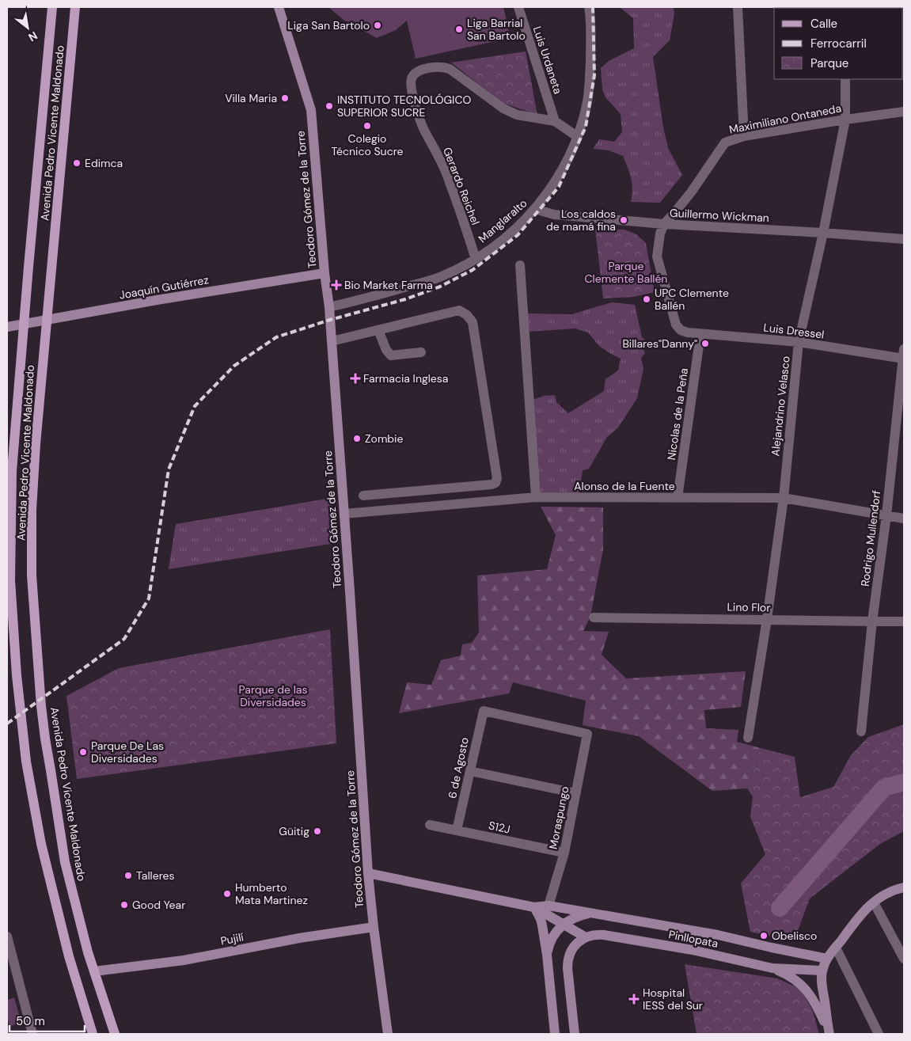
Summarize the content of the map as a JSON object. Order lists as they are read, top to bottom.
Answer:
{
  "streets": {
    "main road": ["Avenida Pedro Vicente Maldonado"],
    "street": [
      "Luis Urdaneta",
      "Maximiliano Ontaneda",
      "Gerardo Reichel",
      "Teodoro Gómez de la Torre",
      "Guillermo Wickman",
      "Manglaralto",
      "Joaquín Gutiérrez",
      "Luis Dressel",
      "Alejandrino Velasco",
      "Nicolas de la Peña",
      "Alonso de la Fuente",
      "Rodrigo Mullendorf",
      "Lino Flor",
      "6 de Agosto",
      "Moraspungo",
      "S12J",
      "Pujilí",
      "Pinllopata"
    ]
  },
  "crossings": [
    ["Luis Urdaneta", "Gerardo Reichel"],
    ["Maximiliano Ontaneda", "Guillermo Wickman"],
    ["Maximiliano Ontaneda", "Luis Dressel"],
    ["Maximiliano Ontaneda", "Alejandrino Velasco"],
    ["Avenida Pedro Vicente Maldonado", "Joaquín Gutiérrez"],
    ["Avenida Pedro Vicente Maldonado", "Pujilí"],
    ["Gerardo Reichel", "Manglaralto"],
    ["Teodoro Gómez de la Torre", "Manglaralto"],
    ["Teodoro Gómez de la Torre", "Joaquín Gutiérrez"],
    ["Teodoro Gómez de la Torre", "Alonso de la Fuente"],
    ["Teodoro Gómez de la Torre", "Pujilí"],
    ["Teodoro Gómez de la Torre", "Pinllopata"],
    ["Guillermo Wickman", "Manglaralto"],
    ["Guillermo Wickman", "Luis Dressel"],
    ["Guillermo Wickman", "Alejandrino Velasco"],
    ["Luis Dressel", "Alejandrino Velasco"],
    ["Luis Dressel", "Nicolas de la Peña"],
    ["Luis Dressel", "Rodrigo Mullendorf"],
    ["Alejandrino Velasco", "Alonso de la Fuente"],
    ["Alejandrino Velasco", "Lino Flor"],
    ["Nicolas de la Peña", "Alonso de la Fuente"],
    ["Alonso de la Fuente", "Rodrigo Mullendorf"],
    ["Rodrigo Mullendorf", "Lino Flor"],
    ["6 de Agosto", "Moraspungo"],
    ["6 de Agosto", "S12J"],
    ["Moraspungo", "S12J"],
    ["Moraspungo", "Pinllopata"]
  ],
  "parks": ["Parque Clemente Ballén", "Parque de las Diversidades"],
  "places": {
    "other": [
      "Liga San Bartolo",
      "Liga Barrial San Bartolo",
      "Villa Maria",
      "INSTITUTO TECNOLÓGICO SUPERIOR SUCRE",
      "Colegio Técnico Sucre",
      "Edimca",
      "Los caldos de mamá fina",
      "UPC Clemente Ballén",
      "Billares\"Danny\"",
      "Zombie",
      "Parque De Las Diversidades",
      "Güitig",
      "Talleres",
      "Humberto Mata Martinez",
      "Good Year",
      "Obelisco"
    ],
    "health": ["Bio Market Farma", "Farmacia Inglesa", "Hospital IESS del Sur"]
  },
  "legend": ["Calle", "Ferrocarril", "Parque"],
  "scale_bar": "50 m",
  "north": "bottom right"
}
